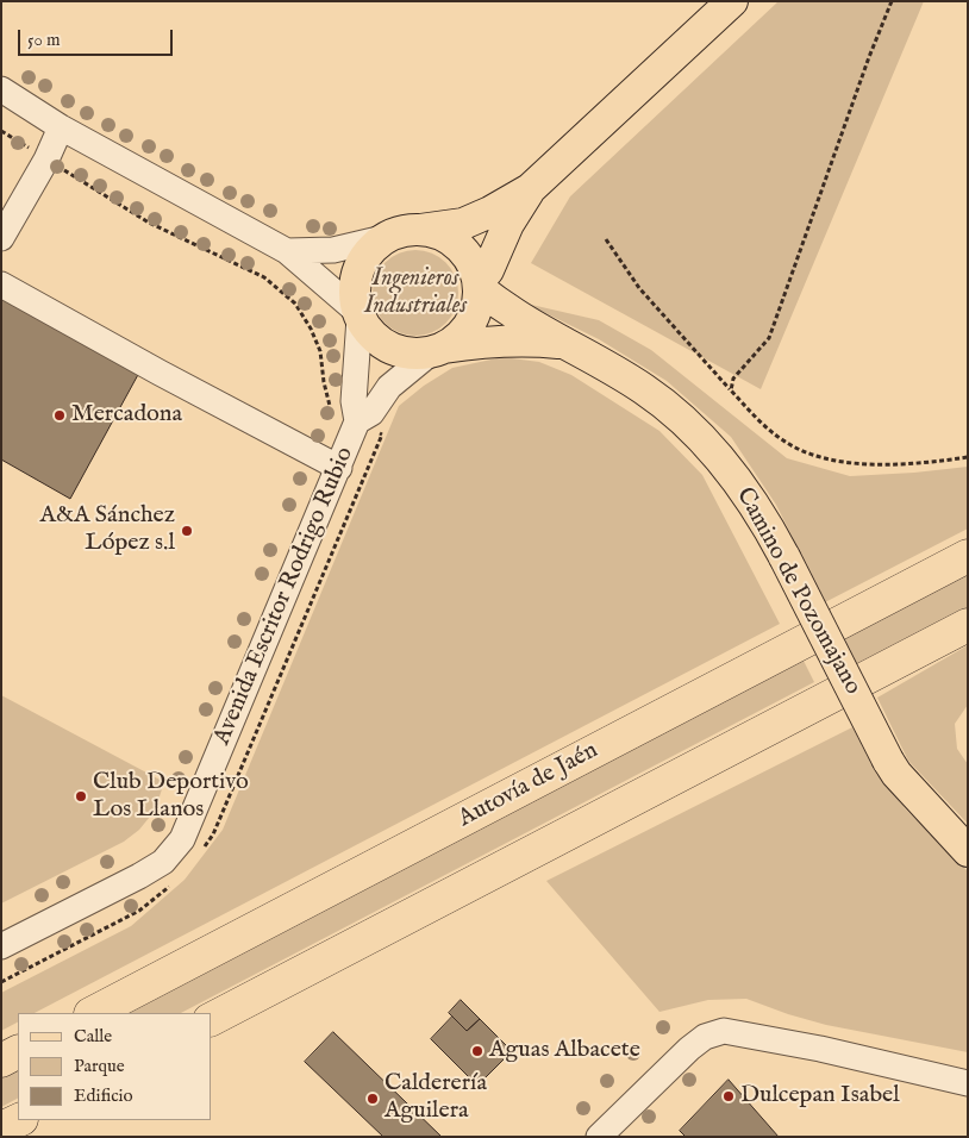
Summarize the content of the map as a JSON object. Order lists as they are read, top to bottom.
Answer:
{
  "streets": {
    "highway": ["Autovía de Jaén"],
    "main road": ["Camino de Pozomajano"],
    "street": ["Avenida Escritor Rodrigo Rubio"]
  },
  "crossings": [
    ["Camino de Pozomajano", "Avenida Escritor Rodrigo Rubio"]
  ],
  "parks": ["Ingenieros Industriales"],
  "places": [
    "Mercadona",
    "A&A Sánchez López s.l",
    "Club Deportivo Los Llanos",
    "Aguas Albacete",
    "Dulcepan Isabel",
    "Calderería Aguilera"
  ],
  "legend": ["Calle", "Parque", "Edificio"],
  "scale_bar": "50 m"
}
